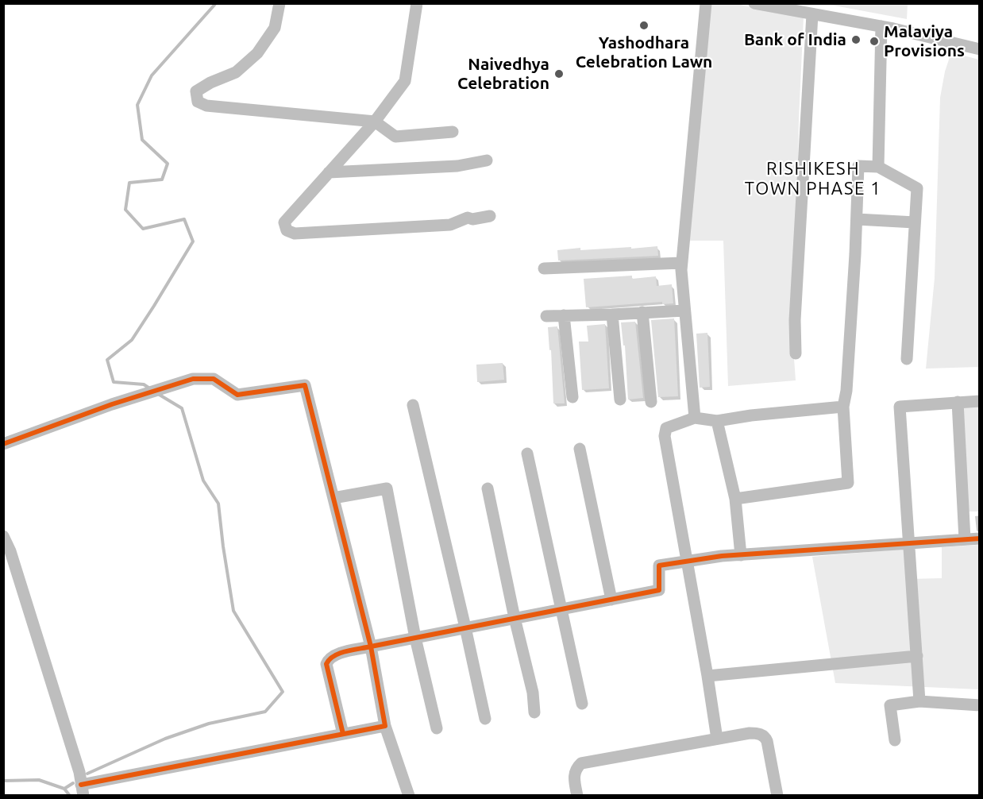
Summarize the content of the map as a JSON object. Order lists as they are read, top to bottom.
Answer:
{
  "districts": ["RISHIKESH TOWN PHASE 1"],
  "places": [
    "Yashodhara Celebration Lawn",
    "Bank of India",
    "Malaviya Provisions",
    "Naivedhya Celebration"
  ]
}
